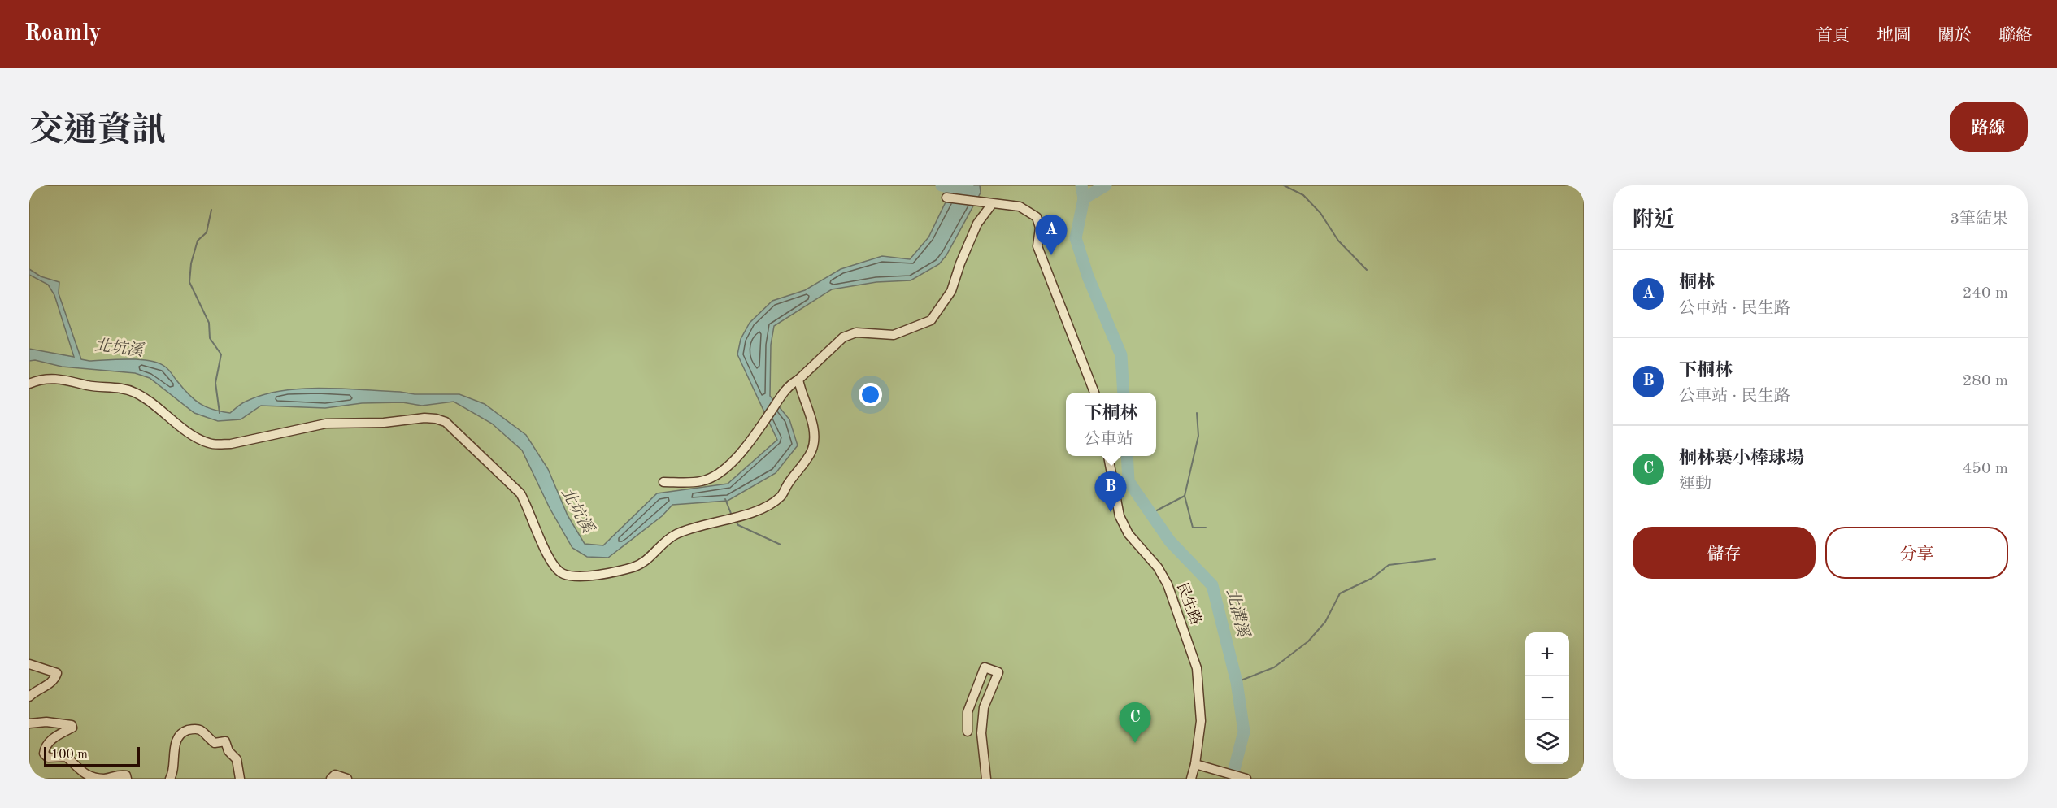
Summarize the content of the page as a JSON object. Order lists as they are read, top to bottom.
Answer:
{
  "streets": {
    "street": ["民生路"]
  },
  "water": ["北坑溪", "北溝溪"],
  "scale_bar": "100 m",
  "page": {
    "header": "Roamly",
    "nav": [
      "首頁",
      "地圖",
      "關於",
      "聯絡"
    ],
    "title": "交通資訊",
    "buttons": [
      "路線",
      ["儲存", "分享"]
    ],
    "heading": ["附近", "3筆結果"],
    "pins": ["A", "B", "C"],
    "list": [
      {
        "mark": "A",
        "name": "桐林",
        "note": "公車站 · 民生路",
        "value": "240 m"
      },
      {
        "mark": "B",
        "name": "下桐林",
        "note": "公車站 · 民生路",
        "value": "280 m"
      },
      {
        "mark": "C",
        "name": "桐林裹小棒球場",
        "note": "運動",
        "value": "450 m"
      }
    ],
    "popup": ["下桐林", "公車站"],
    "map_buttons": ["+", "−"],
    "scale": "100 m"
  }
}
